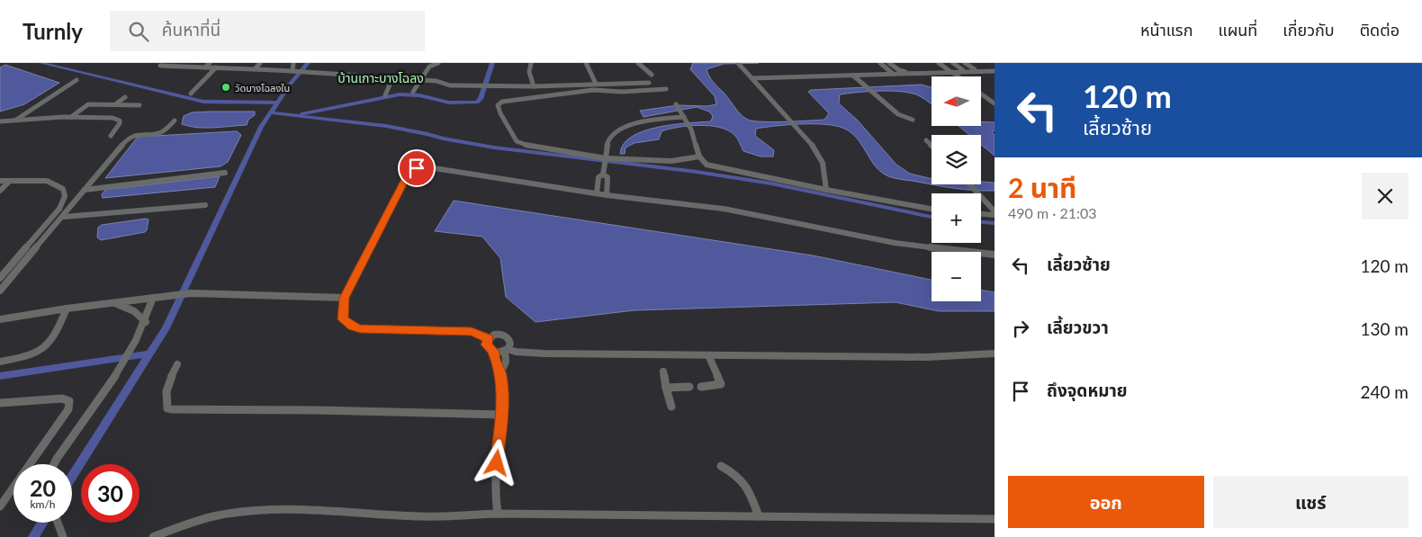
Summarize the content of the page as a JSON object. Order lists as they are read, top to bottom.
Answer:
{
  "districts": ["บ้านเกาะบางโฉลง"],
  "places": ["วัดบางโฉลงใน"],
  "north": "left",
  "page": {
    "header": "Turnly",
    "search": "ค้นหาที่นี่",
    "nav": [
      "หน้าแรก",
      "แผนที่",
      "เกี่ยวกับ",
      "ติดต่อ"
    ],
    "turn": ["120 m", "เลี้ยวซ้าย"],
    "map_buttons": ["+", "−"],
    "heading": ["2 นาที", "490 m · 21:03"],
    "list": [
      {
        "name": "เลี้ยวซ้าย",
        "value": "120 m"
      },
      {
        "name": "เลี้ยวขวา",
        "value": "130 m"
      },
      {
        "name": "ถึงจุดหมาย",
        "value": "240 m"
      }
    ],
    "speed": "20 km/h",
    "limit": "30",
    "buttons": ["ออก", "แชร์"]
  }
}
